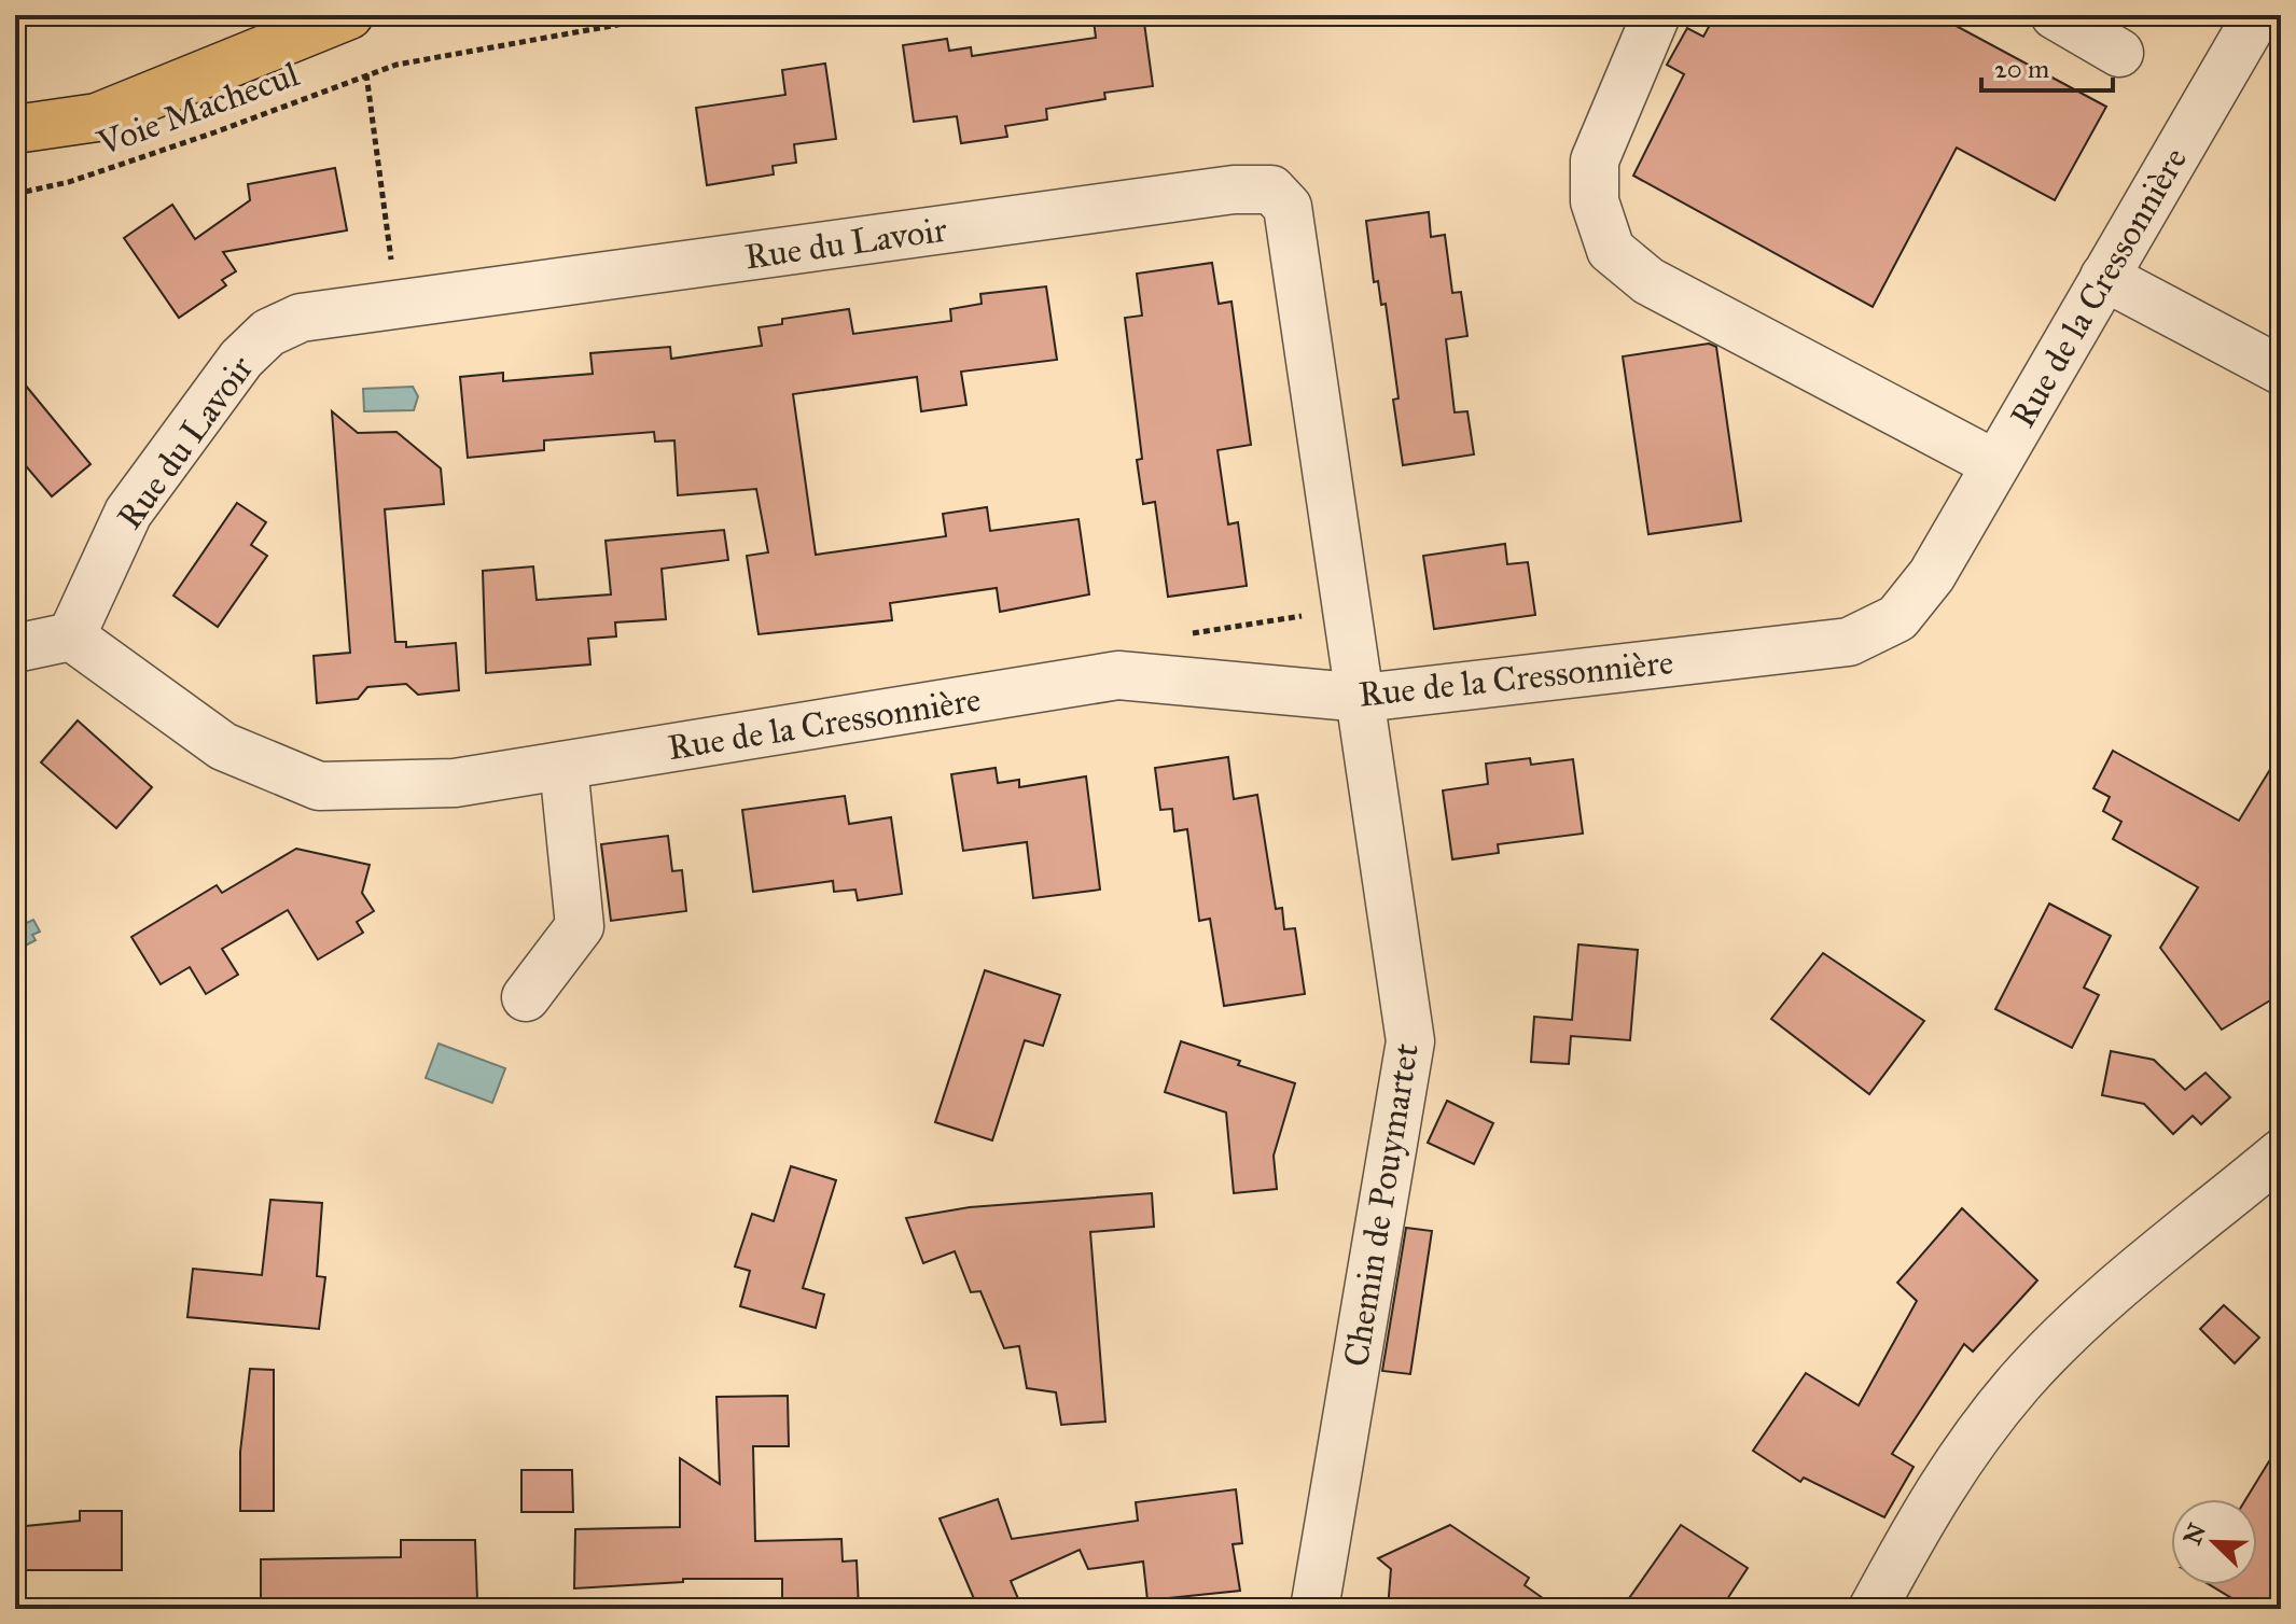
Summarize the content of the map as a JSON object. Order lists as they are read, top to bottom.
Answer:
{
  "streets": {
    "street": ["Rue du Lavoir", "Rue de la Cressonnière", "Chemin de Pouymartet"],
    "path": ["Voie Machecul"]
  },
  "crossings": [
    ["Rue du Lavoir", "Rue de la Cressonnière"],
    ["Rue du Lavoir", "Chemin de Pouymartet"],
    ["Rue de la Cressonnière", "Chemin de Pouymartet"]
  ],
  "scale_bar": "20 m",
  "north": "top left"
}
